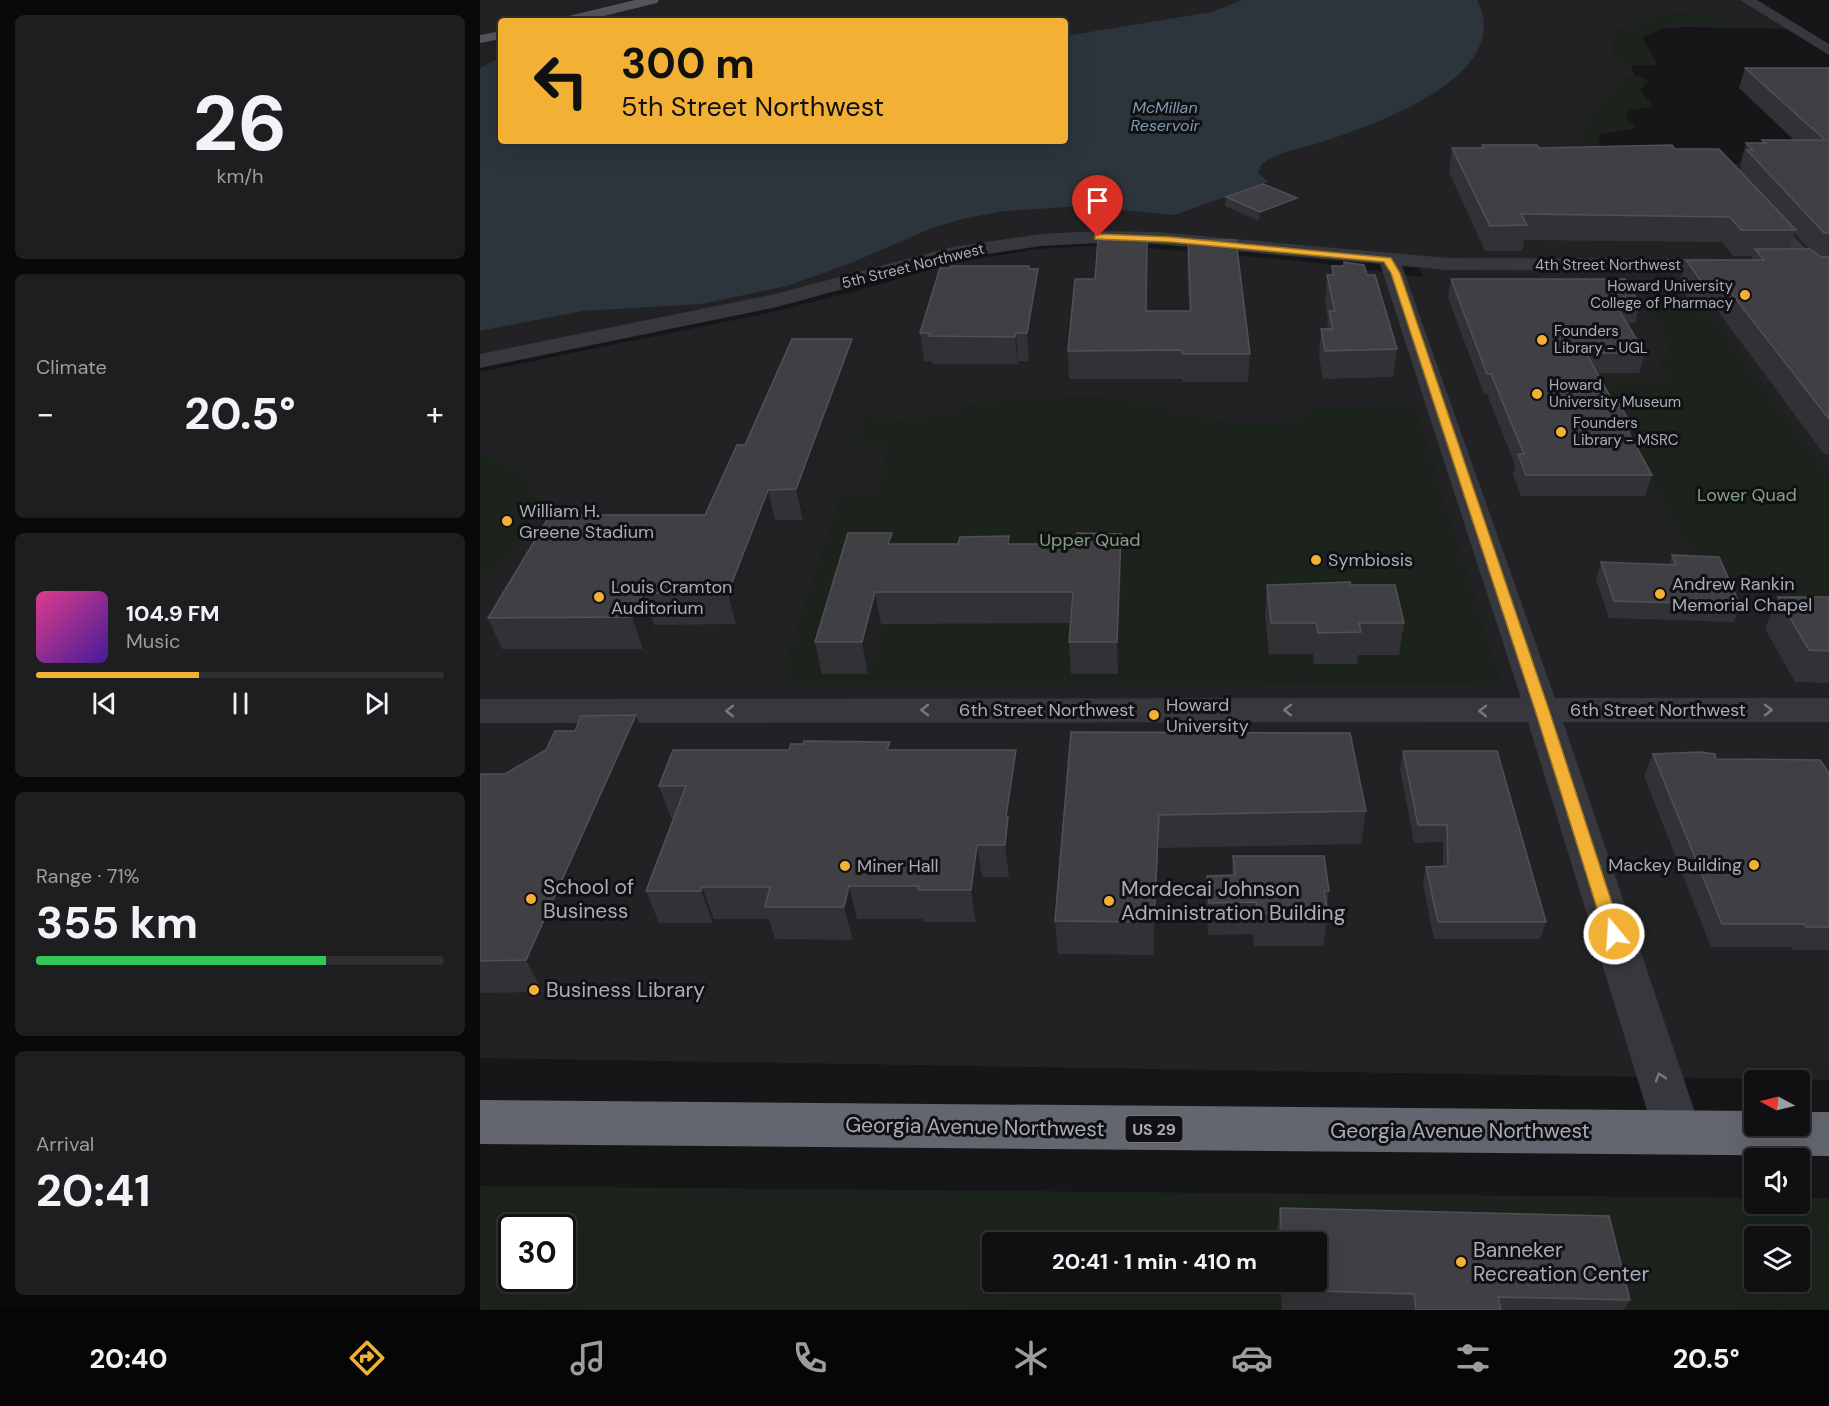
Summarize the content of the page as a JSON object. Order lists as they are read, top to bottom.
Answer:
{
  "streets": {
    "highway": ["Georgia Avenue Northwest", "US 29"],
    "street": ["4th Street Northwest", "5th Street Northwest", "6th Street Northwest"]
  },
  "crossings": [
    ["4th Street Northwest", "5th Street Northwest"]
  ],
  "water": ["McMillan Reservoir"],
  "parks": ["Lower Quad", "Upper Quad"],
  "places": [
    "Howard University College of Pharmacy",
    "Founders Library - UGL",
    "Howard University Museum",
    "Founders Library - MSRC",
    "William H. Greene Stadium",
    "Symbiosis",
    "Andrew Rankin Memorial Chapel",
    "Louis Cramton Auditorium",
    "Howard University",
    "Mackey Building",
    "Miner Hall",
    "School of Business",
    "Mordecai Johnson Administration Building",
    "Business Library",
    "Banneker Recreation Center"
  ],
  "north": "left",
  "page": {
    "tile": [
      ["26", "km/h"],
      "Climate",
      ["Range · 71%", "355 km"],
      ["Arrival", "20:41"]
    ],
    "turn": ["300 m", "5th Street Northwest"],
    "heat": ["−", "20.5°", "+"],
    "song": ["104.9 FM", "Music"],
    "limit": "30",
    "trip": "20:41 · 1 min · 410 m",
    "tabs": ["20:40", "20.5°"]
  }
}
